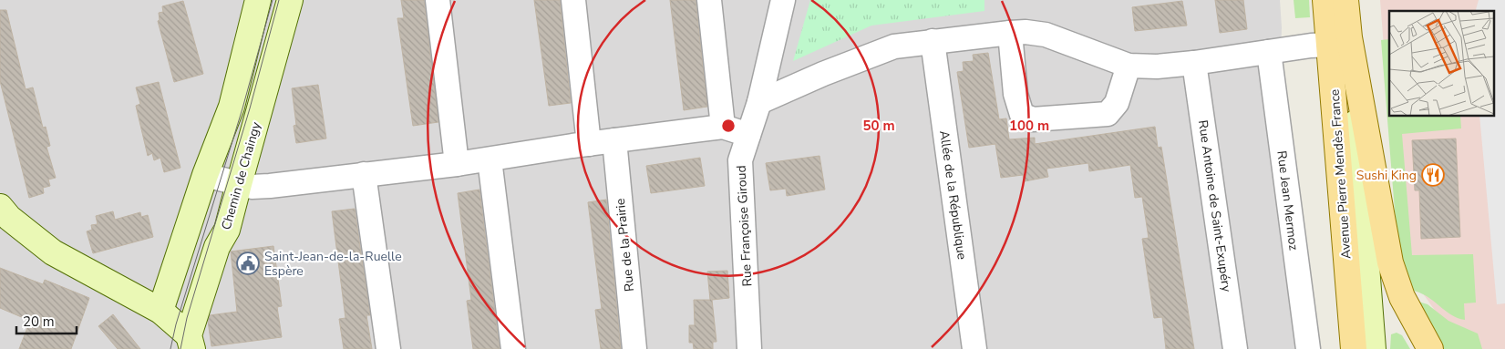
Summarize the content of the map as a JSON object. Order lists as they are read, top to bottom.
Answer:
{
  "streets": {
    "main road": ["Avenue Pierre Mendès France"],
    "street": [
      "Chemin de Chaingy",
      "Allée de la République",
      "Rue Jean Mermoz",
      "Rue Antoine de Saint-Exupéry",
      "Rue Françoise Giroud",
      "Rue de la Prairie"
    ]
  },
  "places": {
    "restaurant": ["Sushi King"],
    "public building": ["Saint-Jean-de-la-Ruelle Espère"]
  },
  "scale_bar": "20 m",
  "rings": ["50 m", "100 m"]
}
